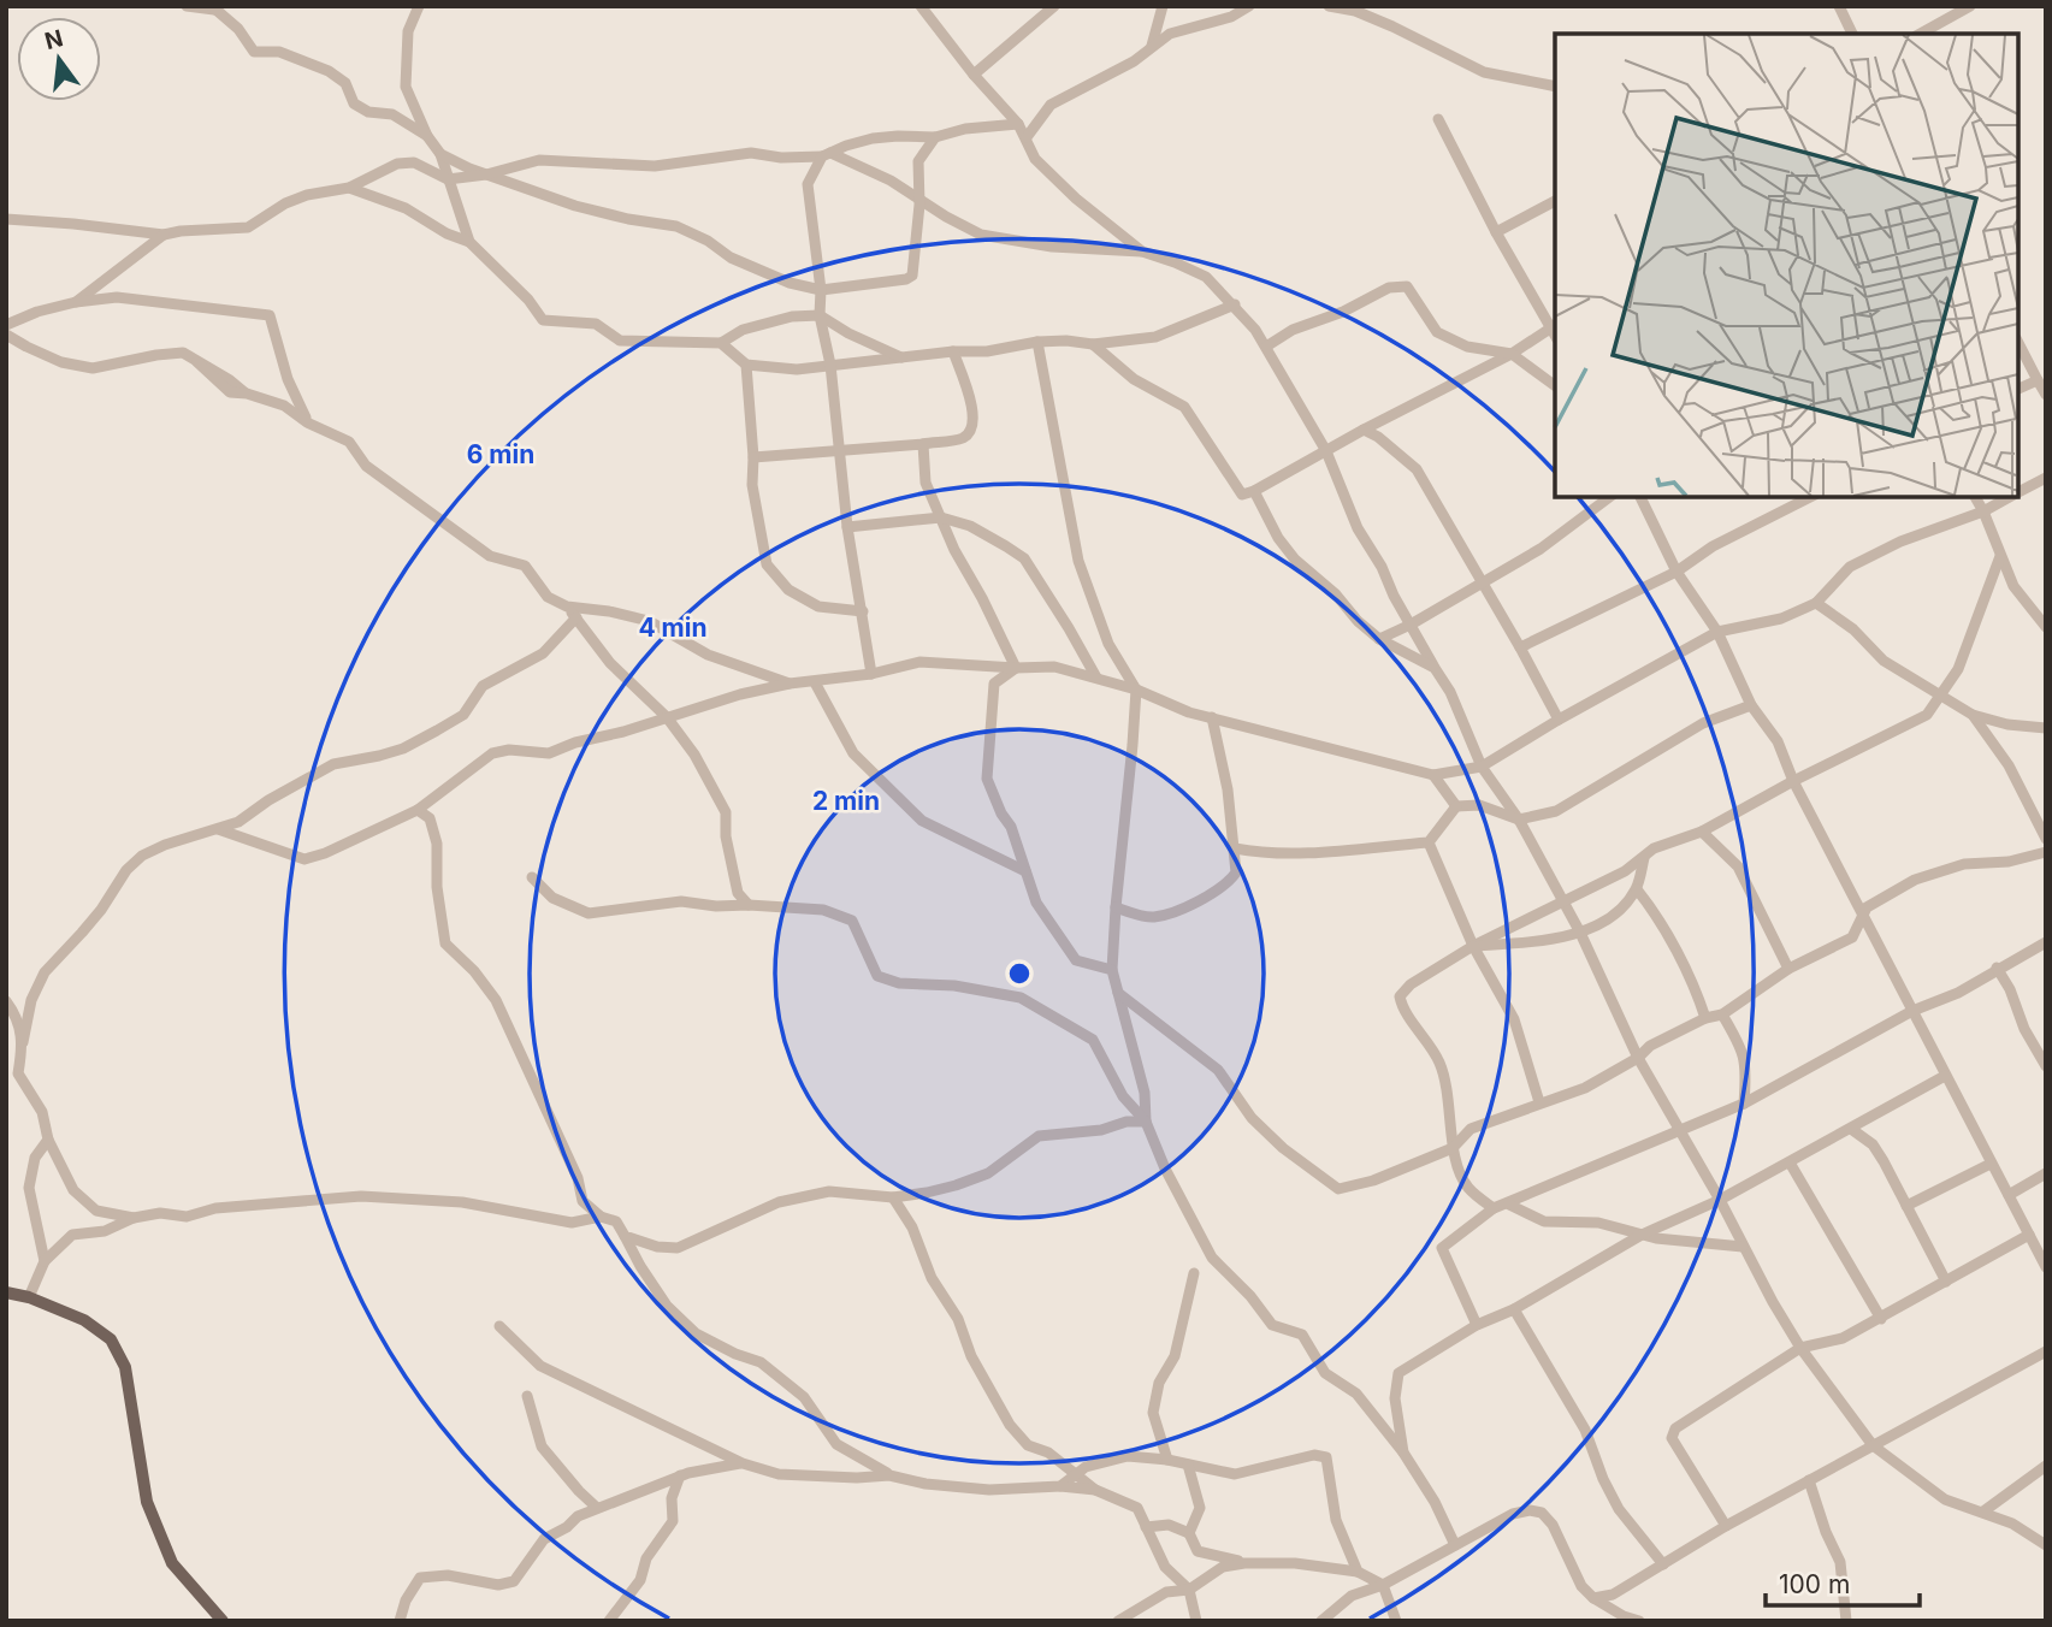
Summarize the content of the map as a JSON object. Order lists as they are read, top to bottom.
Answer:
{
  "scale_bar": "100 m",
  "north": "top",
  "rings": ["6 min", "4 min", "2 min"]
}
